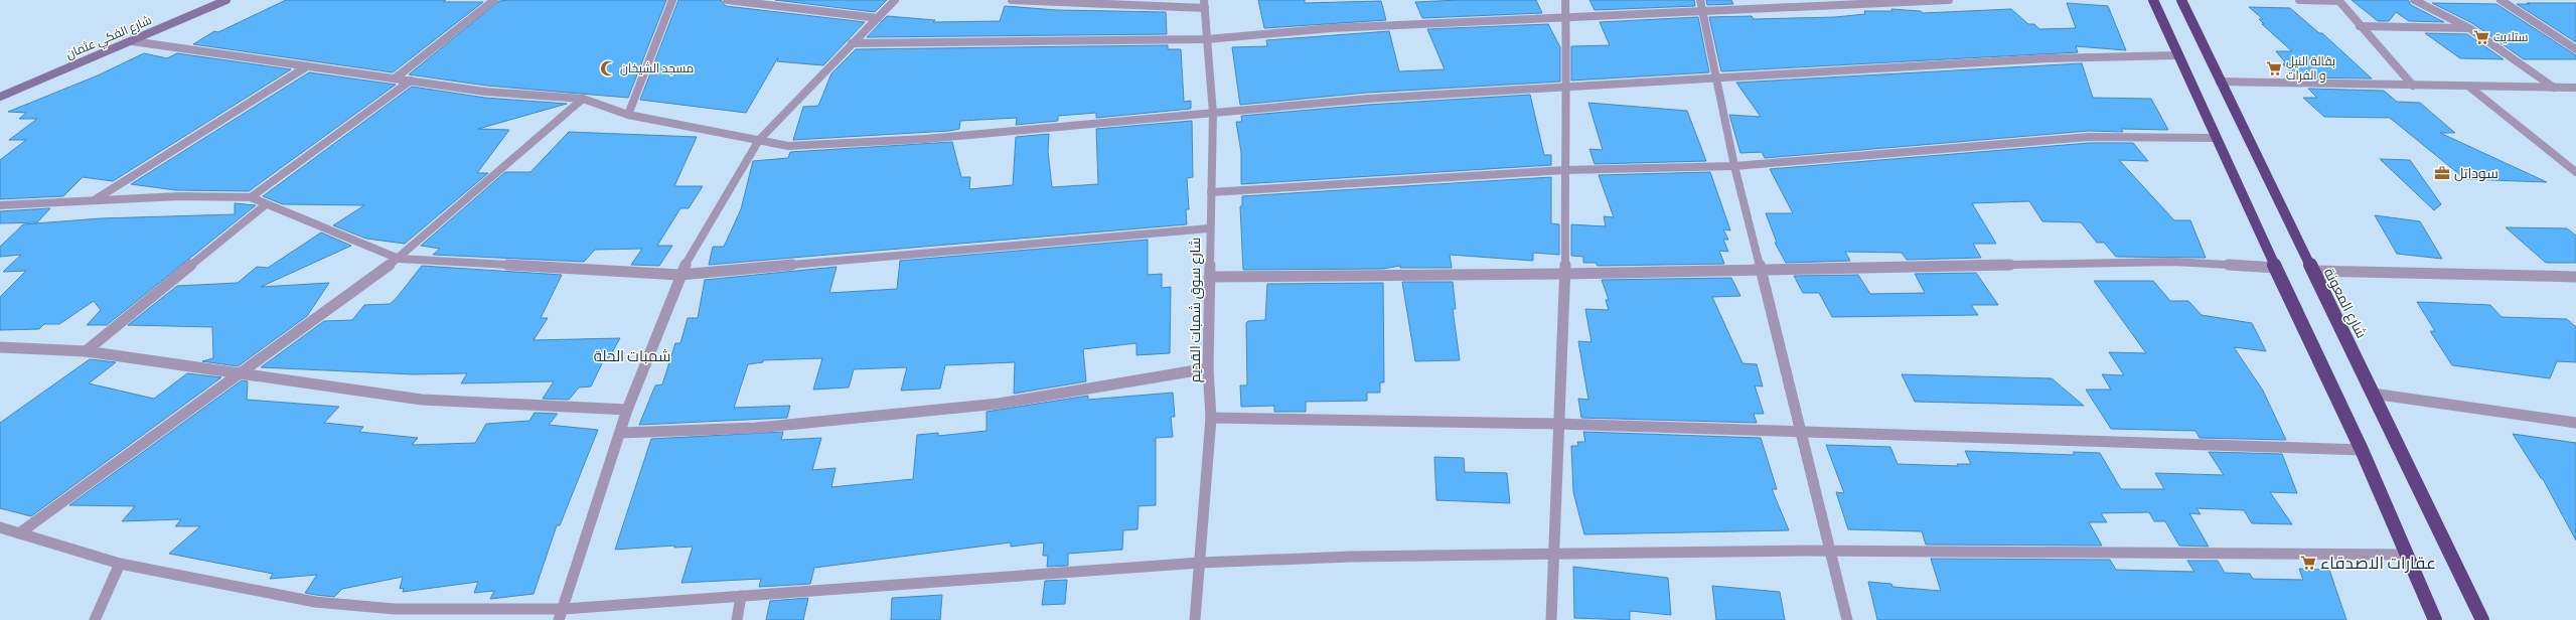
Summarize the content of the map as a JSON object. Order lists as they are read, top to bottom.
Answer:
{
  "streets": {
    "highway": ["شارع المعونة"],
    "street": ["شارع الفكي عثمان", "شارع سوق شمبات القديم"]
  },
  "districts": ["شمبات الحلة"],
  "places": {
    "supermarket": ["ستلايت", "بقالة النيل و الفرات", "عقارات الاصدقاء"],
    "mosque": ["مسجد الشيخان"],
    "office": ["سوداتل"]
  }
}
